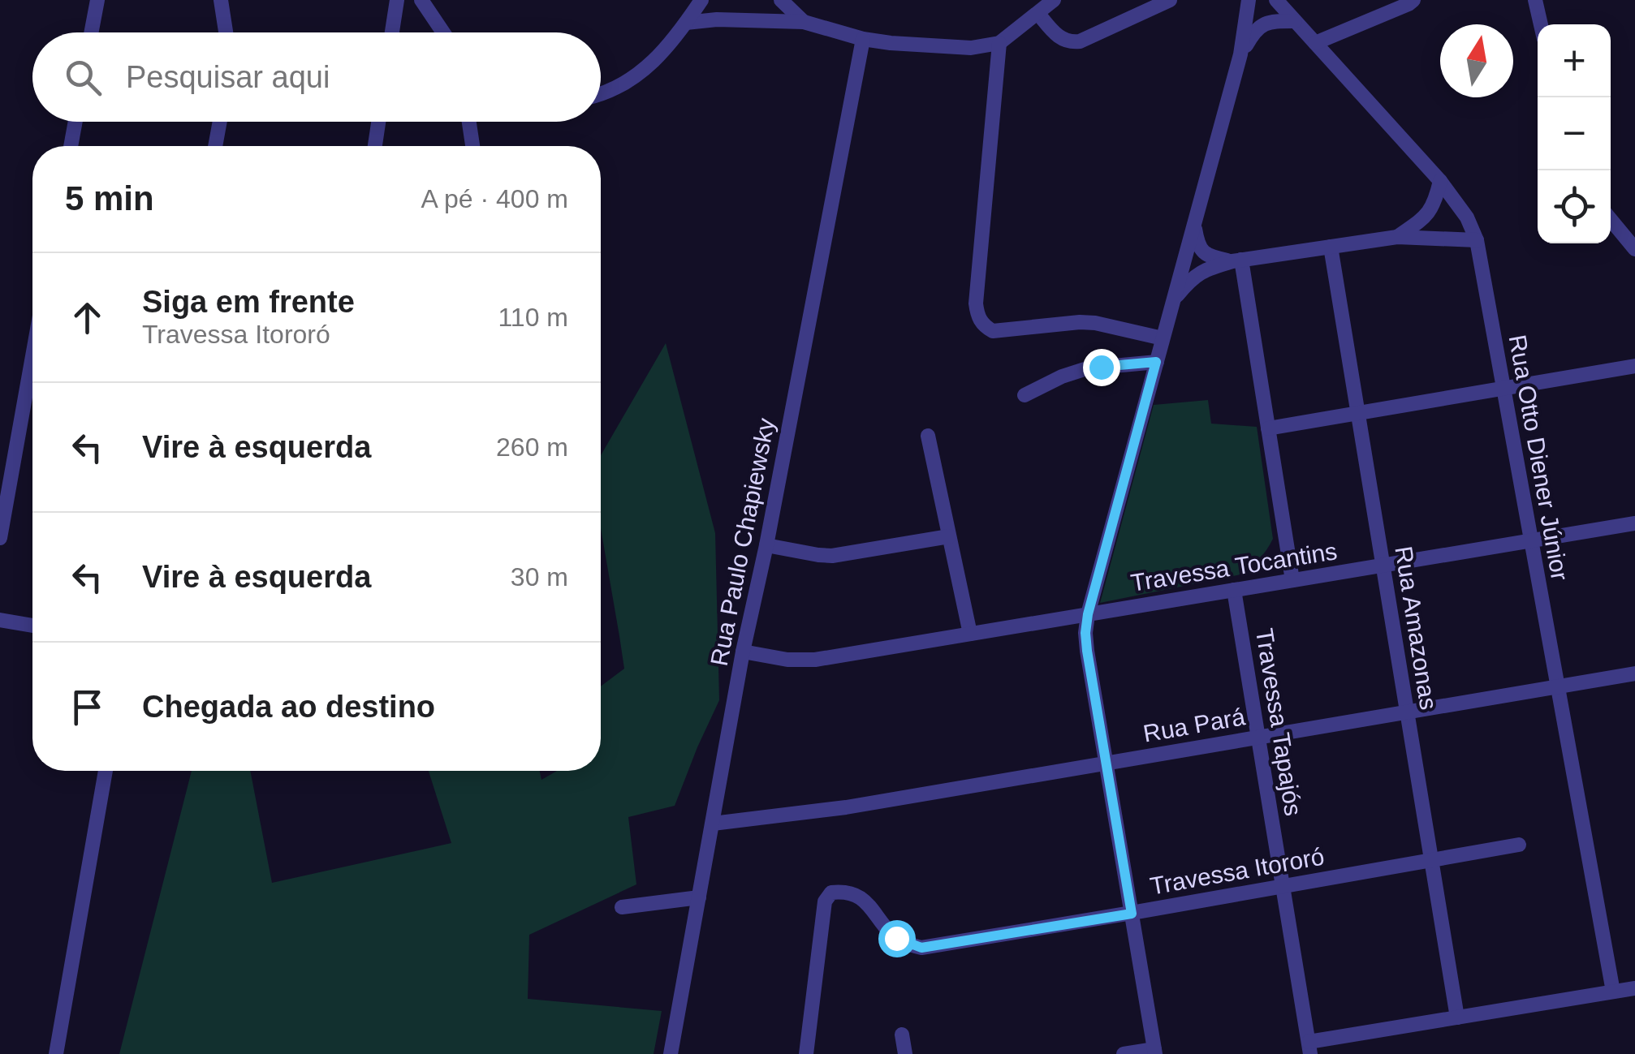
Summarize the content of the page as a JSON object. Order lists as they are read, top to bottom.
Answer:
{
  "streets": {
    "street": [
      "Rua Otto Diener Júnior",
      "Rua Paulo Chapiewsky",
      "Travessa Tocantins",
      "Rua Amazonas",
      "Travessa Tapajós",
      "Rua Pará",
      "Travessa Itororó"
    ]
  },
  "crossings": [
    ["Rua Otto Diener Júnior", "Travessa Tocantins"],
    ["Rua Otto Diener Júnior", "Rua Pará"],
    ["Rua Paulo Chapiewsky", "Travessa Tocantins"],
    ["Rua Paulo Chapiewsky", "Rua Pará"],
    ["Travessa Tocantins", "Rua Amazonas"],
    ["Travessa Tocantins", "Travessa Tapajós"],
    ["Rua Amazonas", "Rua Pará"],
    ["Rua Amazonas", "Travessa Itororó"],
    ["Travessa Tapajós", "Rua Pará"],
    ["Travessa Tapajós", "Travessa Itororó"]
  ],
  "north": "top",
  "page": {
    "map_buttons": ["+", "−"],
    "search": "Pesquisar aqui",
    "heading": ["5 min", "A pé · 400 m"],
    "list": [
      ["Siga em frente", "Travessa Itororó", "110 m"],
      ["Vire à esquerda", "260 m"],
      ["Vire à esquerda", "30 m"],
      "Chegada ao destino"
    ]
  }
}
